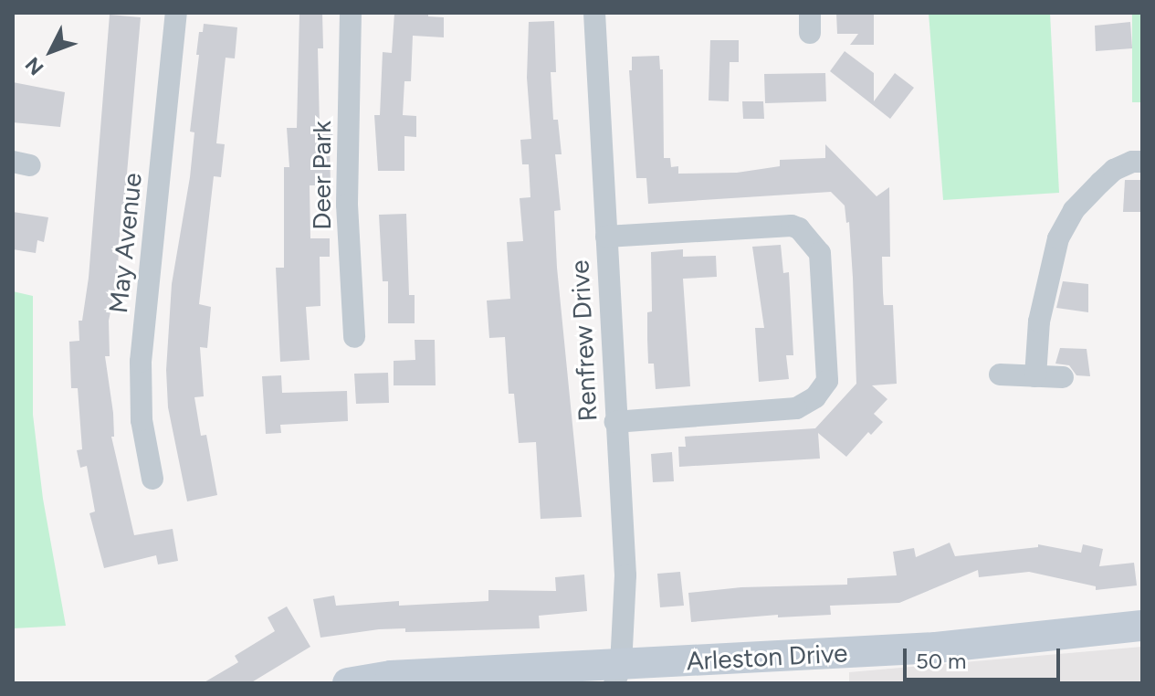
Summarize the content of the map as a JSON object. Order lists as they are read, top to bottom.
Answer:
{
  "streets": {
    "street": [
      "Deer Park",
      "May Avenue",
      "Renfrew Drive",
      "Arleston Drive"
    ]
  },
  "crossings": [
    ["Renfrew Drive", "Arleston Drive"]
  ],
  "scale_bar": "50 m",
  "north": "bottom left"
}
